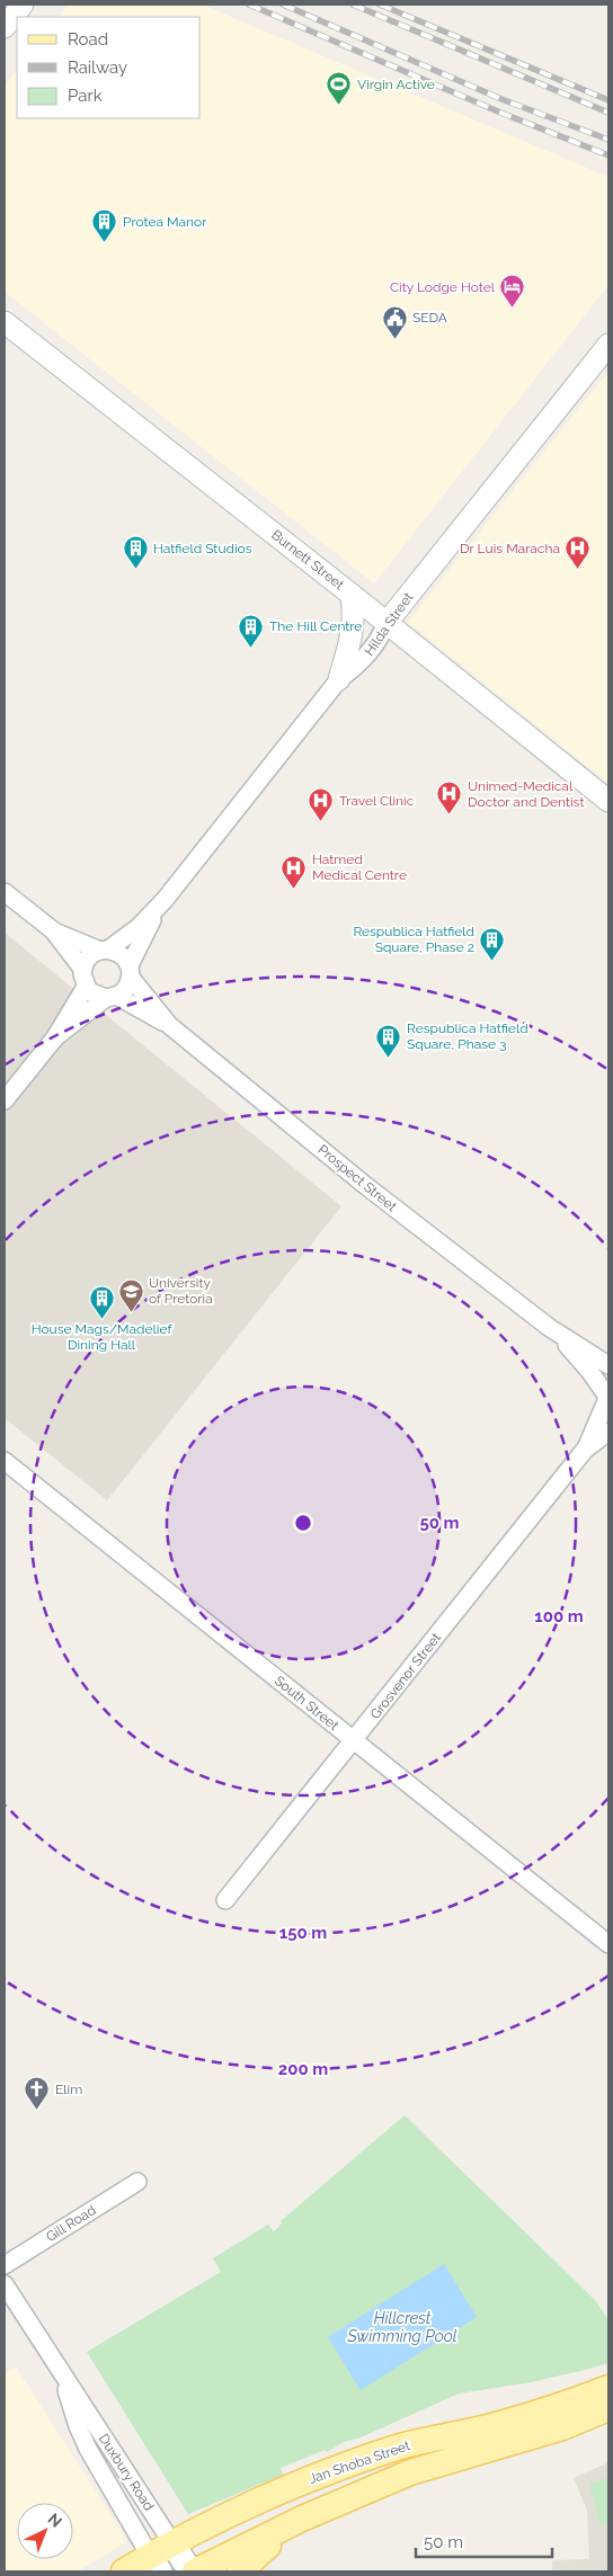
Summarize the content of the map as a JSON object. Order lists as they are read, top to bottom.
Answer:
{
  "streets": {
    "main road": ["Jan Shoba Street", "Duxbury Road"],
    "street": [
      "Burnett Street",
      "Hilda Street",
      "Prospect Street",
      "Grosvenor Street",
      "South Street",
      "Gill Road"
    ]
  },
  "crossings": [
    ["Burnett Street", "Hilda Street"],
    ["Hilda Street", "Prospect Street"],
    ["Prospect Street", "Grosvenor Street"],
    ["Grosvenor Street", "South Street"],
    ["Jan Shoba Street", "Duxbury Road"]
  ],
  "water": ["Hillcrest Swimming Pool"],
  "places": {
    "sports": ["Virgin Active"],
    "building": [
      "Protea Manor",
      "Hatfield Studios",
      "The Hill Centre",
      "Respublica Hatfield Square, Phase 2",
      "Respublica Hatfield Square, Phase 3",
      "House Mags/Madelief Dining Hall"
    ],
    "hotel": ["City Lodge Hotel"],
    "public building": ["SEDA"],
    "hospital": [
      "Dr Luis Maracha",
      "Unimed-Medical Doctor and Dentist",
      "Travel Clinic",
      "Hatmed Medical Centre"
    ],
    "school or university": ["University of Pretoria"],
    "church": ["Elim"]
  },
  "legend": ["Road", "Railway", "Park"],
  "scale_bar": "50 m",
  "north": "top right",
  "rings": [
    "50 m",
    "100 m",
    "150 m",
    "200 m"
  ]
}
